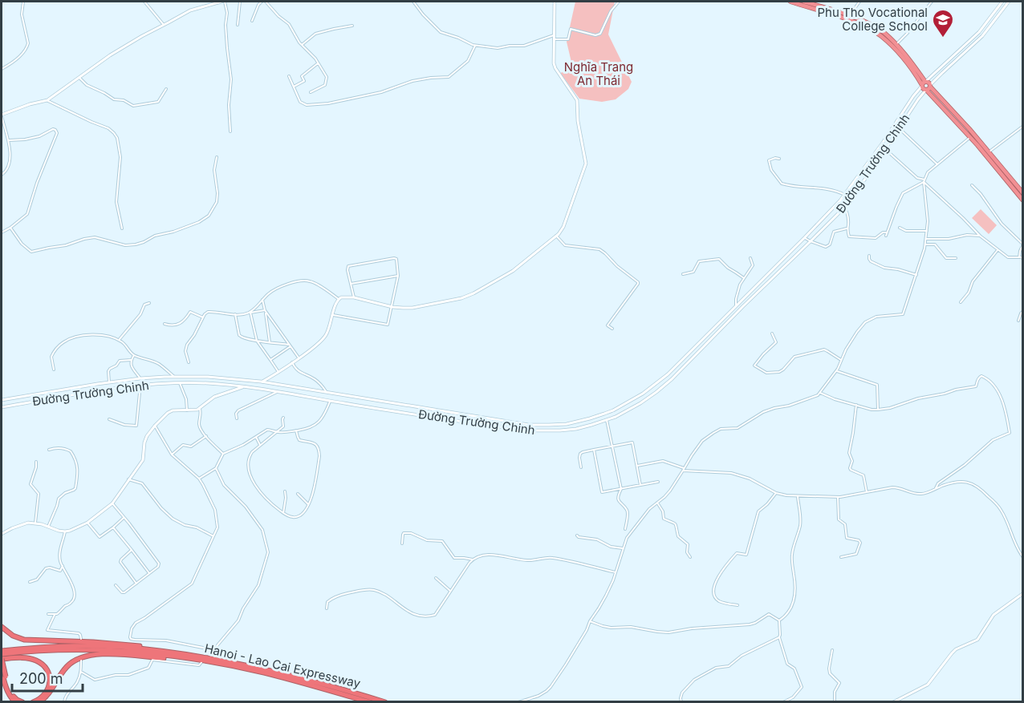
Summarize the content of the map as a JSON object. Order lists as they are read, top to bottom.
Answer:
{
  "streets": {
    "highway": ["Hanoi - Lao Cai Expressway"],
    "main road": ["Đường Trường Chinh"]
  },
  "parks": ["Nghĩa Trang An Thái"],
  "places": {
    "school or university": ["Phu Tho Vocational College School"]
  },
  "scale_bar": "200 m"
}
